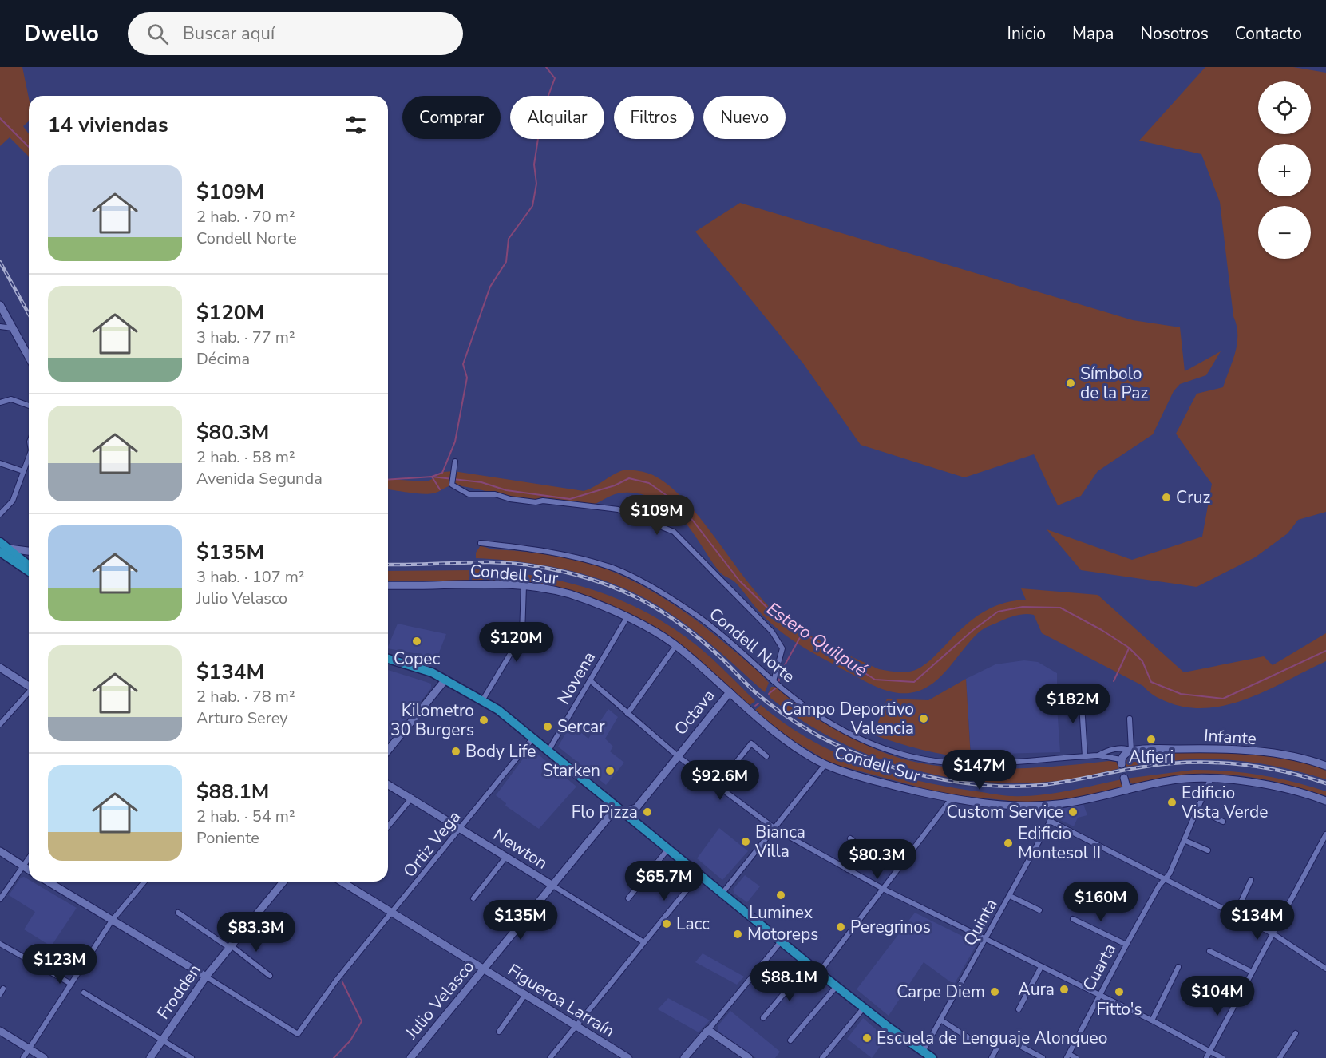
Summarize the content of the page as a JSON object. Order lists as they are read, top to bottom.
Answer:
{
  "streets": {
    "street": [
      "Condell Sur",
      "Condell Norte",
      "Novena",
      "Octava",
      "Infante",
      "Ortiz Vega",
      "Newton",
      "Quinta",
      "Cuarta",
      "Frodden",
      "Julio Velasco",
      "Figueroa Larraín"
    ]
  },
  "crossings": [
    ["Condell Sur", "Novena"],
    ["Condell Sur", "Octava"],
    ["Condell Sur", "Quinta"],
    ["Condell Sur", "Cuarta"],
    ["Condell Norte", "Infante"],
    ["Octava", "Julio Velasco"],
    ["Ortiz Vega", "Newton"],
    ["Ortiz Vega", "Frodden"],
    ["Ortiz Vega", "Figueroa Larraín"],
    ["Newton", "Julio Velasco"],
    ["Julio Velasco", "Figueroa Larraín"]
  ],
  "water": ["Estero Quilpué"],
  "places": [
    "Símbolo de la Paz",
    "Cruz",
    "Copec",
    "Campo Deportivo Valencia",
    "Kilometro 30 Burgers",
    "Sercar",
    "Alfieri",
    "Body Life",
    "Starken",
    "Edificio Vista Verde",
    "Flo Pizza",
    "Custom Service",
    "Bianca Villa",
    "Edificio Montesol II",
    "Luminex",
    "Lacc",
    "Peregrinos",
    "Motoreps",
    "Aura",
    "Carpe Diem",
    "Fitto's",
    "Escuela de Lenguaje Alonqueo"
  ],
  "page": {
    "header": "Dwello",
    "search": "Buscar aquí",
    "nav": [
      "Inicio",
      "Mapa",
      "Nosotros",
      "Contacto"
    ],
    "map_buttons": ["+", "−"],
    "chip": [
      "Comprar",
      "Alquilar",
      "Filtros",
      "Nuevo"
    ],
    "heading": "14 viviendas",
    "list": [
      {
        "name": "$109M",
        "note": "2 hab. · 70 m² · Condell Norte"
      },
      {
        "name": "$120M",
        "note": "3 hab. · 77 m² · Décima"
      },
      {
        "name": "$80.3M",
        "note": "2 hab. · 58 m² · Avenida Segunda"
      },
      {
        "name": "$135M",
        "note": "3 hab. · 107 m² · Julio Velasco"
      },
      {
        "name": "$134M",
        "note": "2 hab. · 78 m² · Arturo Serey"
      },
      {
        "name": "$88.1M",
        "note": "2 hab. · 54 m² · Poniente"
      }
    ],
    "price": [
      "$109M",
      "$120M",
      "$182M",
      "$147M",
      "$92.6M",
      "$80.3M",
      "$65.7M",
      "$160M",
      "$135M",
      "$134M",
      "$83.3M",
      "$123M",
      "$88.1M",
      "$104M"
    ]
  }
}
